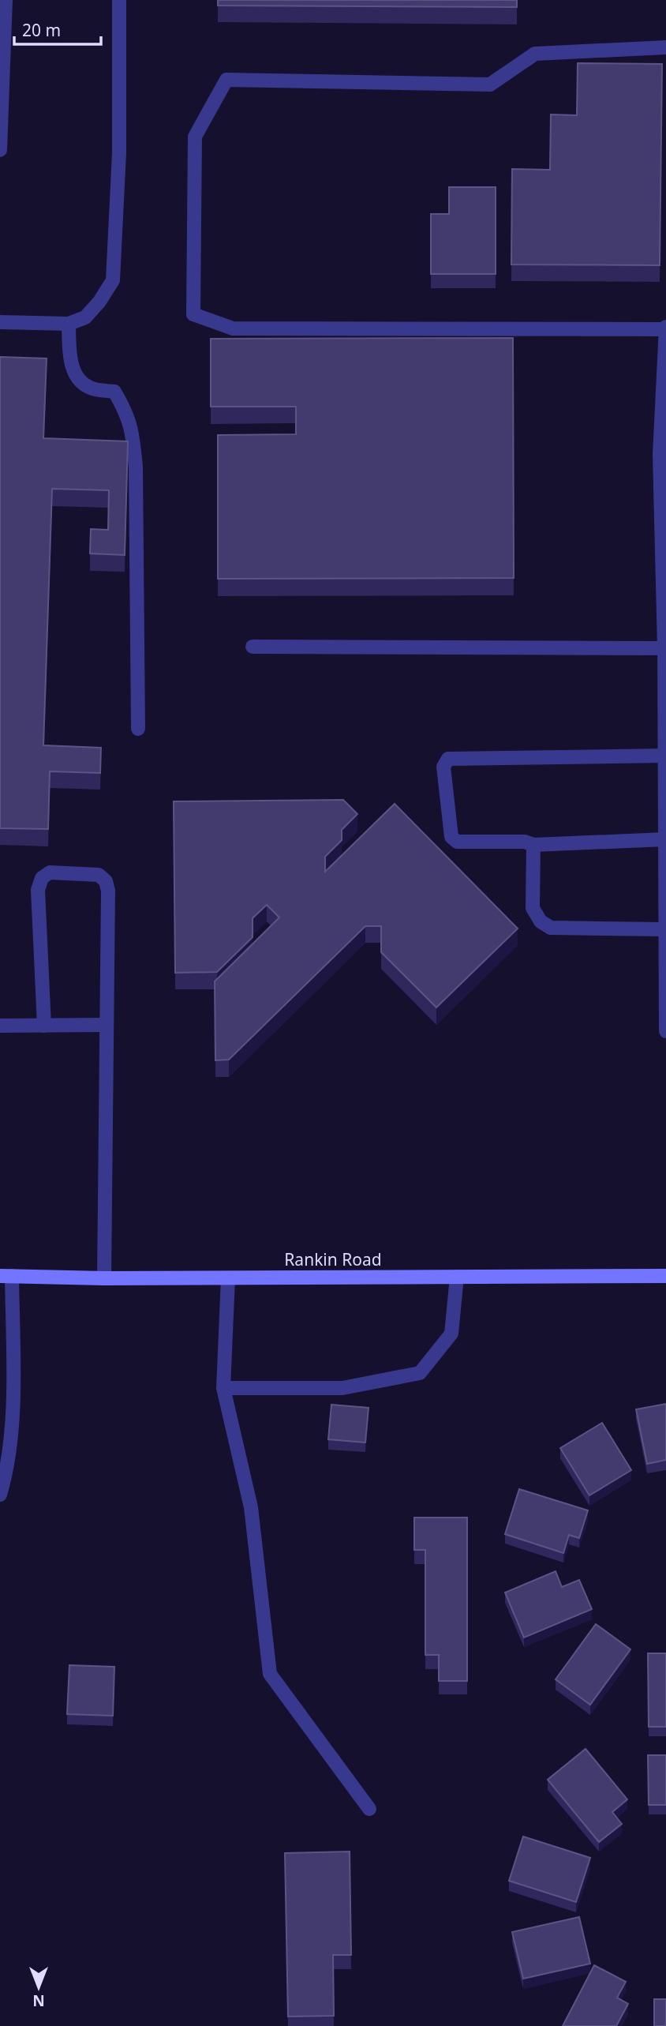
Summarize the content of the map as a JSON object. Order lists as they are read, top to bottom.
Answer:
{
  "streets": {
    "main road": ["Rankin Road"]
  },
  "scale_bar": "20 m",
  "north": "bottom"
}
